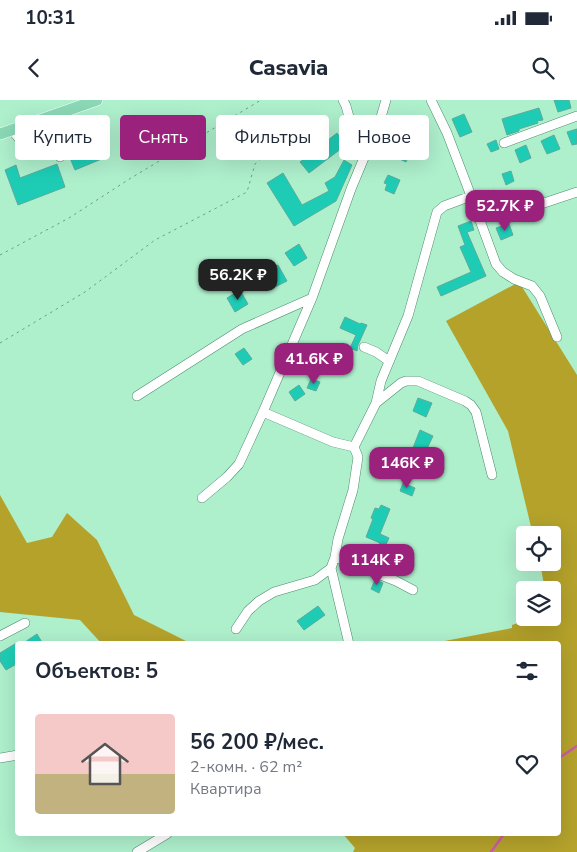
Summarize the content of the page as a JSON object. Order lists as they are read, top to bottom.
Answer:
{
  "page": {
    "status": "10:31",
    "header": "Casavia",
    "chip": [
      "Купить",
      "Снять",
      "Фильтры",
      "Новое"
    ],
    "price": [
      "52.7K ₽",
      "56.2K ₽",
      "41.6K ₽",
      "146K ₽",
      "114K ₽"
    ],
    "heading": "Объектов: 5",
    "list": [
      {
        "name": "56 200 ₽/мес.",
        "note": "2-комн. · 62 m² · Квартира"
      }
    ]
  }
}
